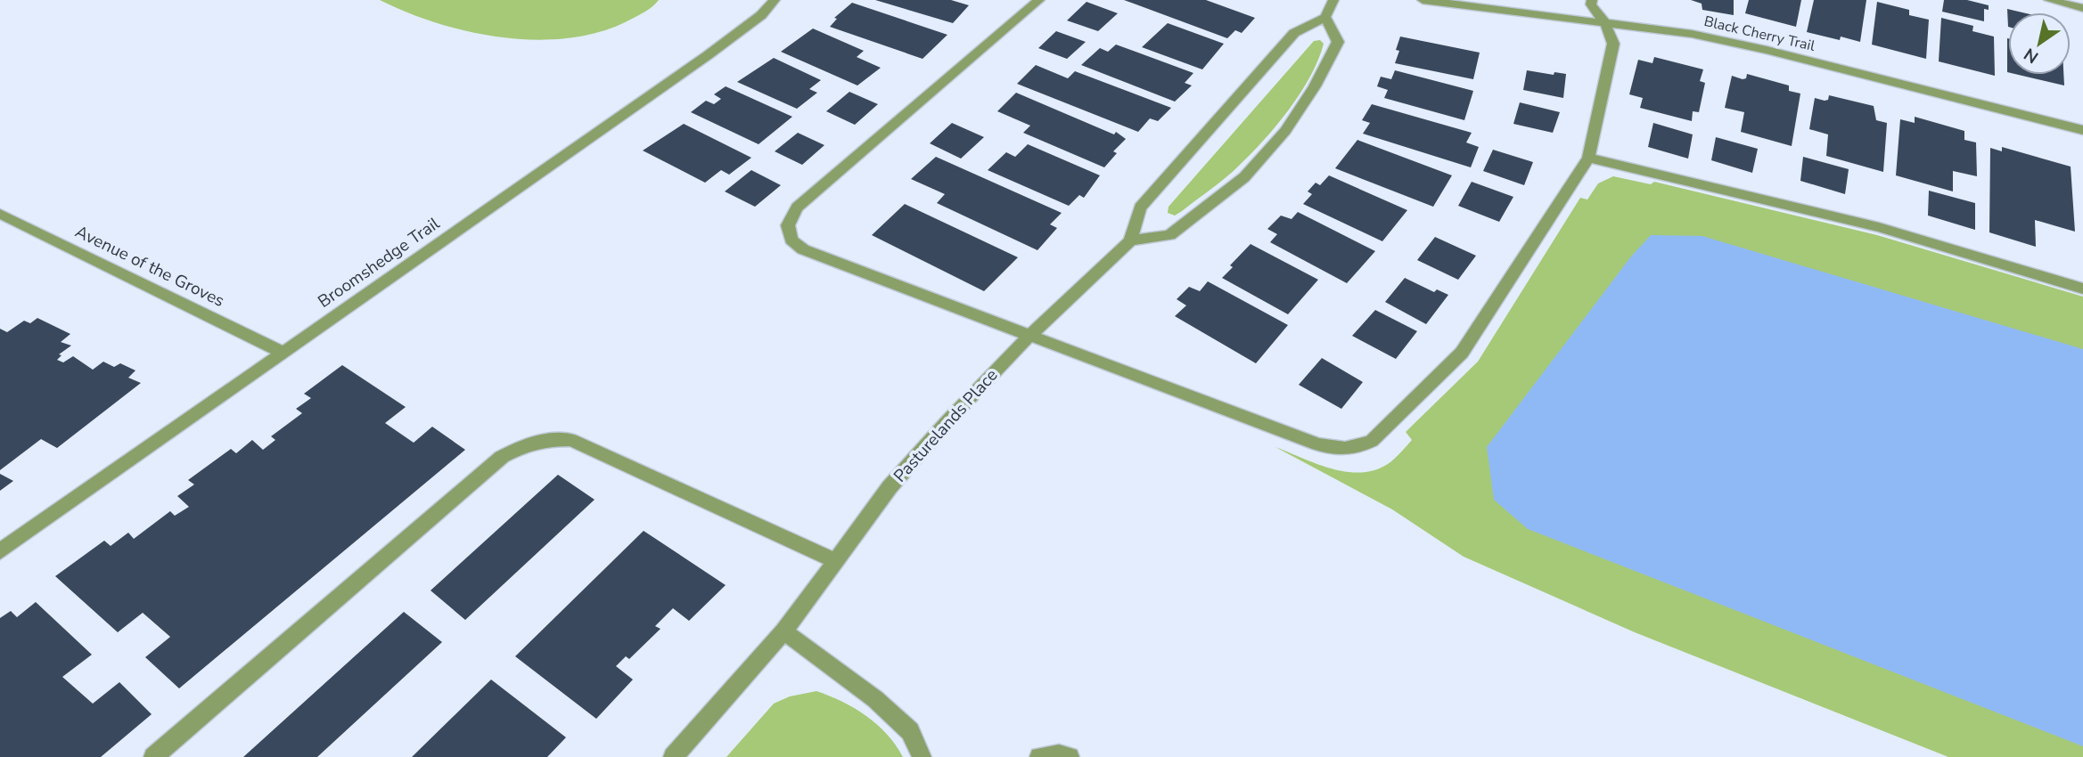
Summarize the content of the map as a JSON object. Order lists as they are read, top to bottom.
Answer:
{
  "streets": {
    "street": [
      "Black Cherry Trail",
      "Broomshedge Trail",
      "Avenue of the Groves",
      "Pasturelands Place"
    ]
  },
  "crossings": [
    ["Broomshedge Trail", "Avenue of the Groves"]
  ],
  "north": "bottom left"
}
